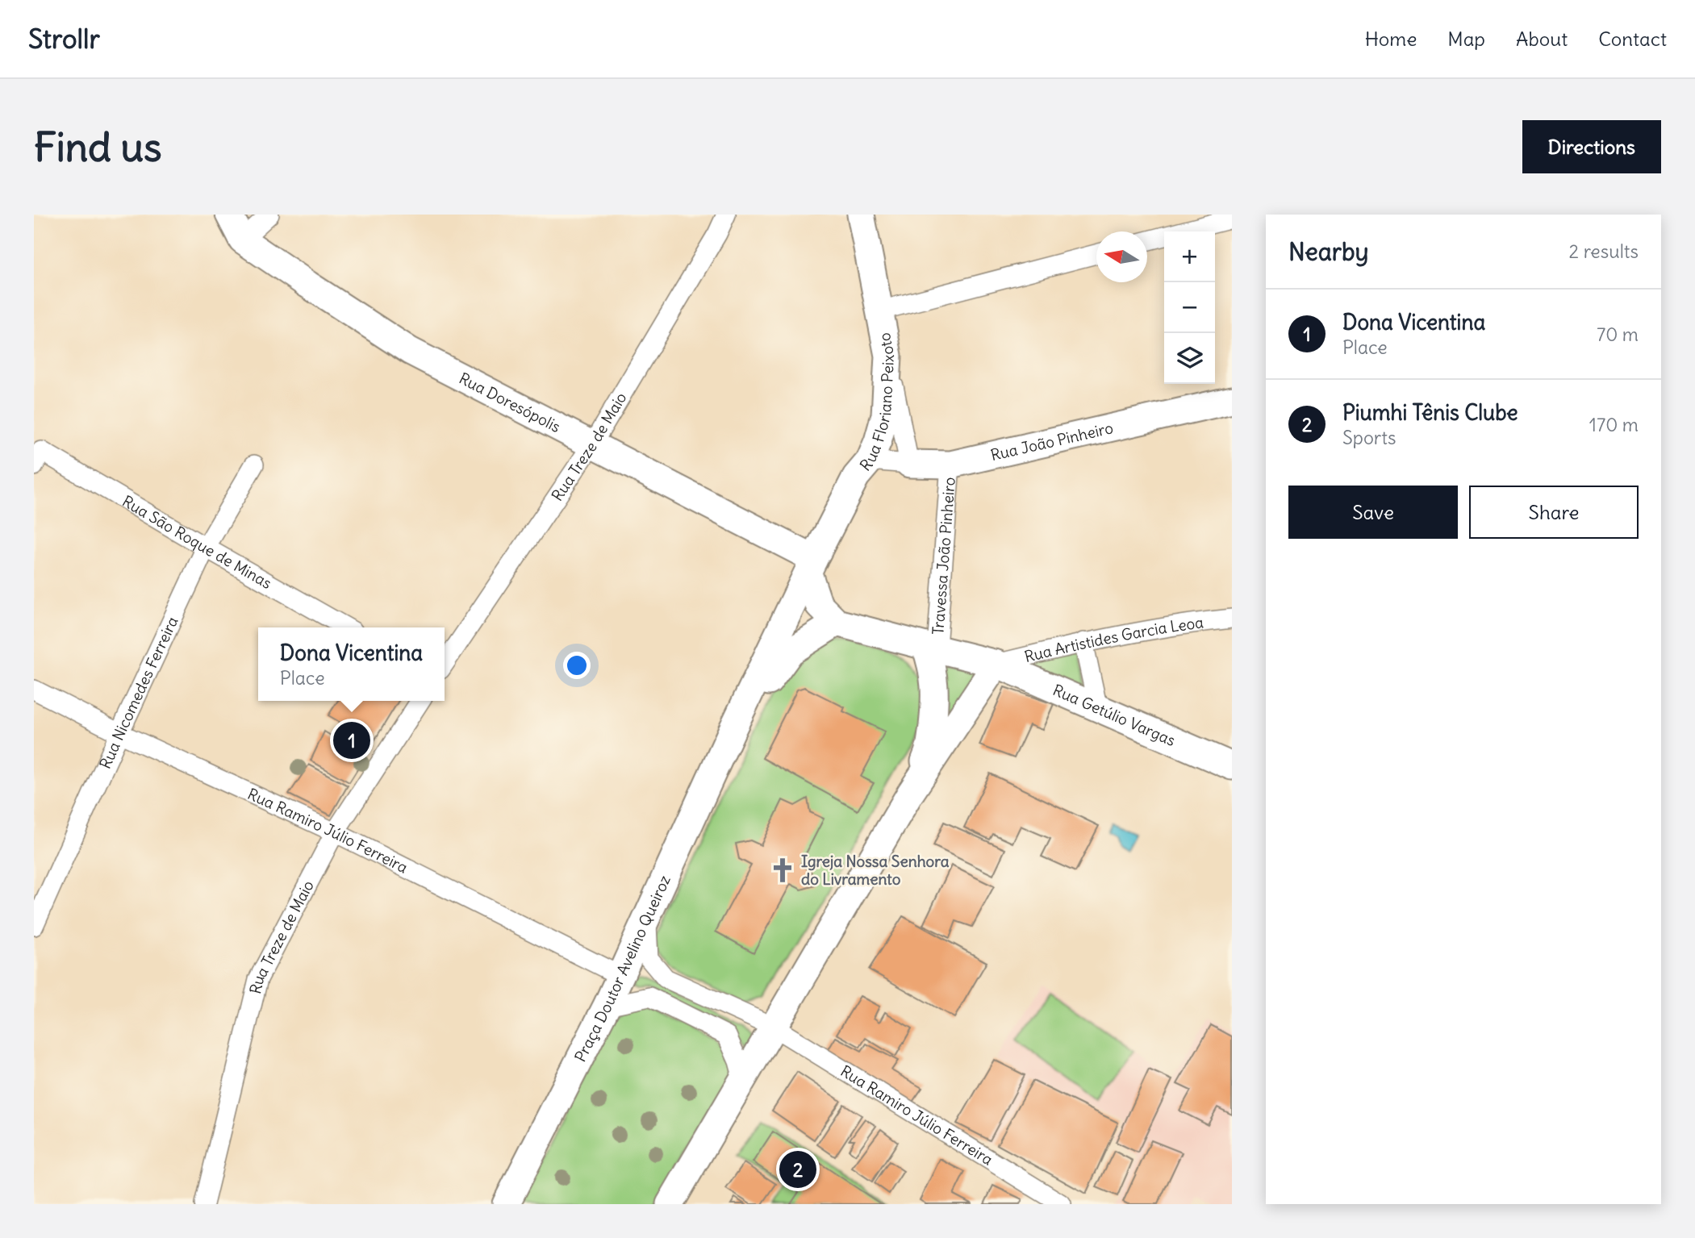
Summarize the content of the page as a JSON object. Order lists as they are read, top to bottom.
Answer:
{
  "streets": {
    "main road": [
      "Rua Floriano Peixoto",
      "Rua Doresópolis",
      "Rua João Pinheiro",
      "Rua Getúlio Vargas",
      "Praça Doutor Avelino Queiroz"
    ],
    "street": [
      "Rua Treze de Maio",
      "Rua São Roque de Minas",
      "Travessa João Pinheiro",
      "Rua Artistides Garcia Leoa",
      "Rua Nicomedes Ferreira",
      "Rua Ramiro Júlio Ferreira"
    ]
  },
  "crossings": [
    ["Rua Floriano Peixoto", "Rua Doresópolis"],
    ["Rua Floriano Peixoto", "Rua João Pinheiro"],
    ["Rua Floriano Peixoto", "Praça Doutor Avelino Queiroz"],
    ["Rua Doresópolis", "Rua Treze de Maio"],
    ["Rua Doresópolis", "Praça Doutor Avelino Queiroz"],
    ["Rua João Pinheiro", "Travessa João Pinheiro"],
    ["Rua Treze de Maio", "Rua Ramiro Júlio Ferreira"],
    ["Rua São Roque de Minas", "Rua Nicomedes Ferreira"],
    ["Rua Artistides Garcia Leoa", "Rua Getúlio Vargas"],
    ["Rua Nicomedes Ferreira", "Rua Ramiro Júlio Ferreira"],
    ["Rua Ramiro Júlio Ferreira", "Praça Doutor Avelino Queiroz"]
  ],
  "places": {
    "church": ["Igreja Nossa Senhora do Livramento"]
  },
  "north": "left",
  "page": {
    "header": "Strollr",
    "nav": [
      "Home",
      "Map",
      "About",
      "Contact"
    ],
    "buttons": [
      "Directions",
      ["Save", "Share"]
    ],
    "title": "Find us",
    "heading": ["Nearby", "2 results"],
    "map_buttons": ["+", "−"],
    "list": [
      {
        "mark": "1",
        "name": "Dona Vicentina",
        "note": "Place",
        "value": "70 m"
      },
      {
        "mark": "2",
        "name": "Piumhi Tênis Clube",
        "note": "Sports",
        "value": "170 m"
      }
    ],
    "popup": ["Dona Vicentina", "Place"],
    "pins": ["1", "2"]
  }
}
